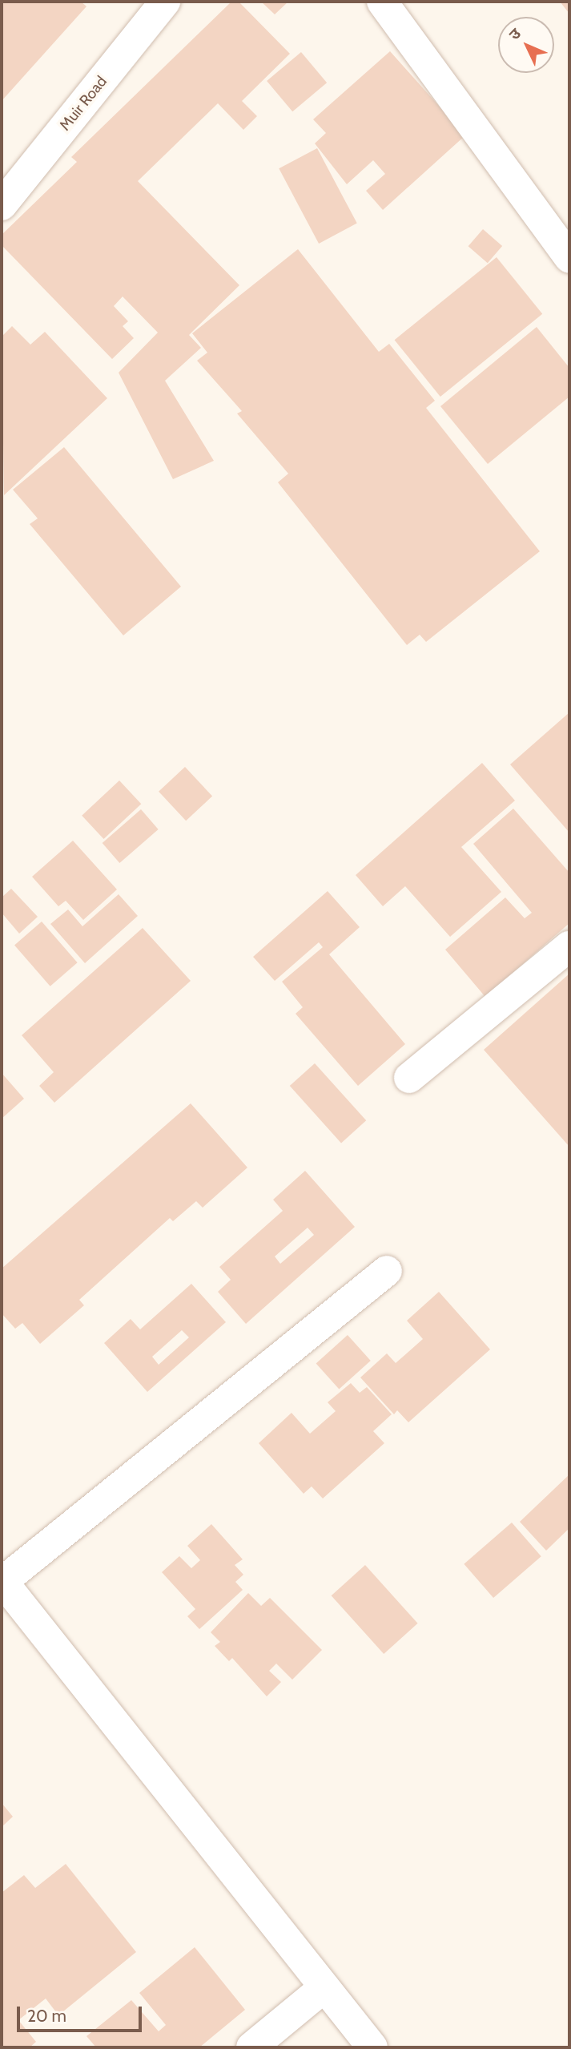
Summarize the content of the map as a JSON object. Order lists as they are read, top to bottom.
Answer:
{
  "streets": {
    "street": ["Muir Road"]
  },
  "scale_bar": "20 m",
  "north": "top left"
}
